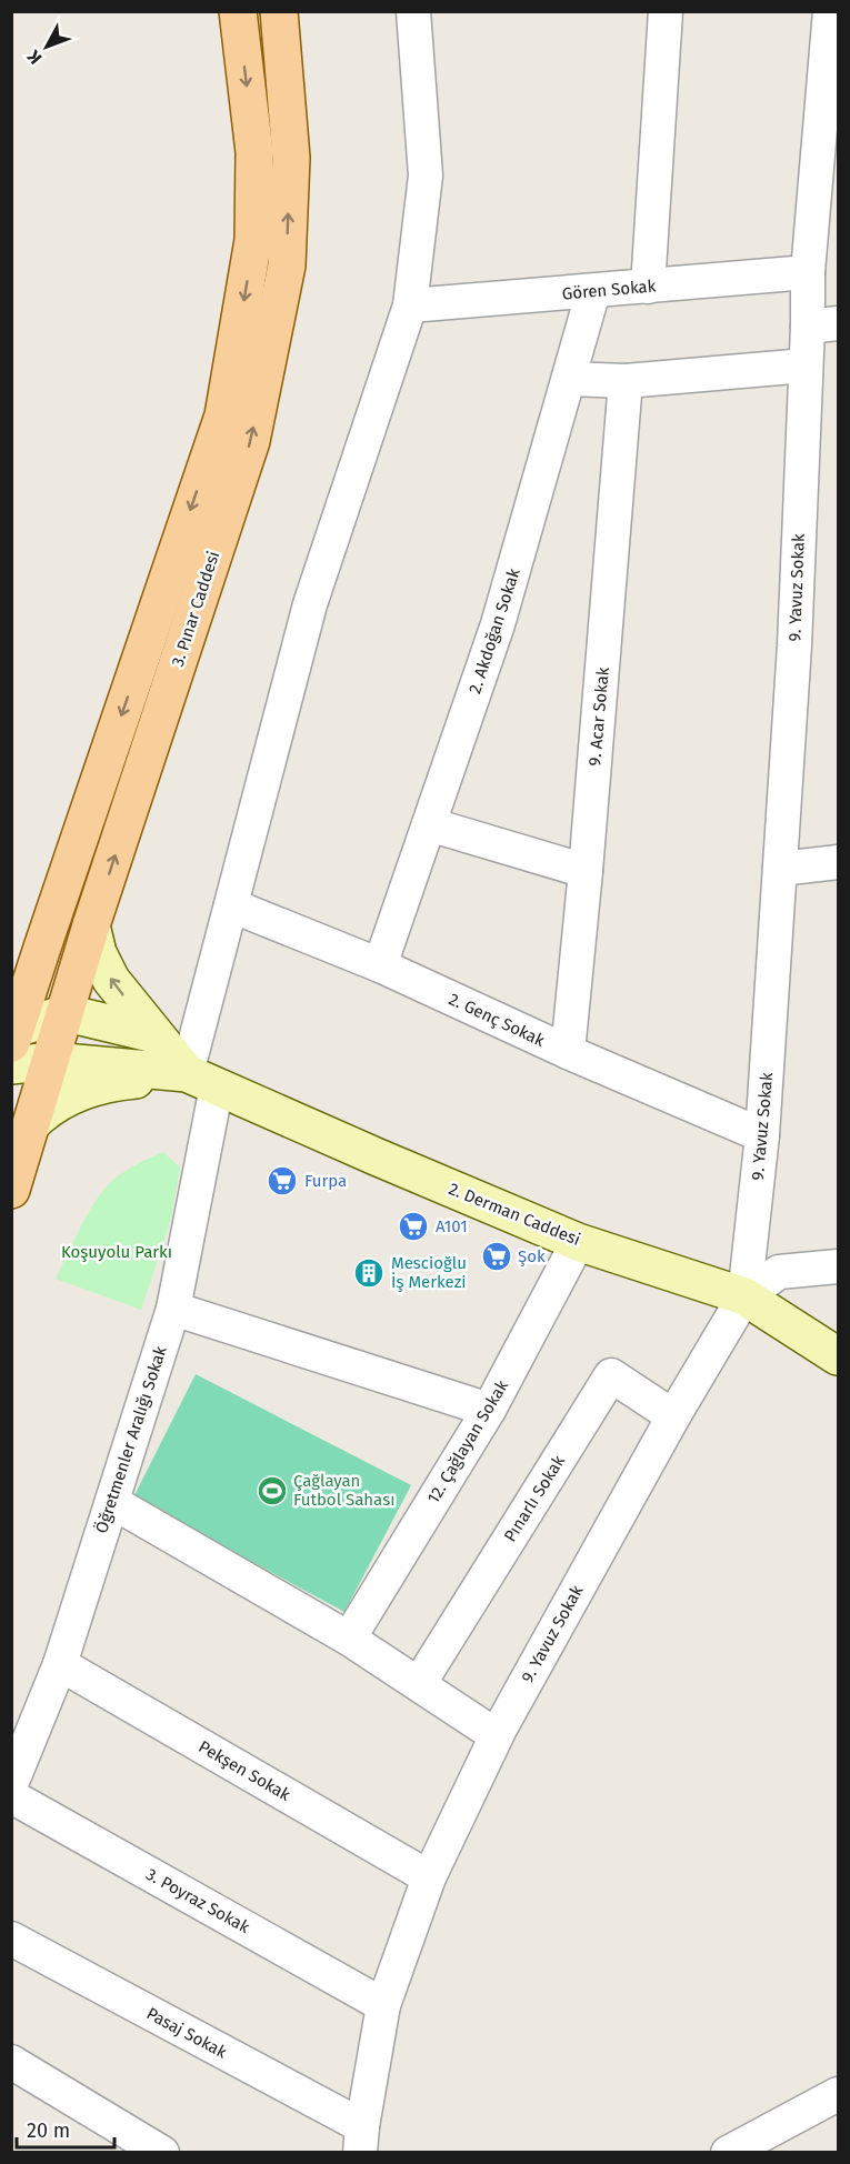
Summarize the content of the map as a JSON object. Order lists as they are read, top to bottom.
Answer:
{
  "streets": {
    "main road": ["3. Pınar Caddesi", "2. Derman Caddesi"],
    "street": [
      "Gören Sokak",
      "9. Yavuz Sokak",
      "2. Akdoğan Sokak",
      "9. Acar Sokak",
      "2. Genç Sokak",
      "Öğretmenler Aralığı Sokak",
      "12. Çağlayan Sokak",
      "Pınarlı Sokak",
      "Pekşen Sokak",
      "3. Poyraz Sokak",
      "Pasaj Sokak"
    ]
  },
  "crossings": [
    ["Gören Sokak", "9. Yavuz Sokak"],
    ["Gören Sokak", "2. Akdoğan Sokak"],
    ["Gören Sokak", "Öğretmenler Aralığı Sokak"],
    ["9. Yavuz Sokak", "2. Genç Sokak"],
    ["9. Yavuz Sokak", "2. Derman Caddesi"],
    ["9. Yavuz Sokak", "Pınarlı Sokak"],
    ["9. Yavuz Sokak", "Pekşen Sokak"],
    ["9. Yavuz Sokak", "3. Poyraz Sokak"],
    ["9. Yavuz Sokak", "Pasaj Sokak"],
    ["2. Akdoğan Sokak", "2. Genç Sokak"],
    ["9. Acar Sokak", "2. Genç Sokak"],
    ["2. Genç Sokak", "Öğretmenler Aralığı Sokak"],
    ["2. Derman Caddesi", "Öğretmenler Aralığı Sokak"],
    ["2. Derman Caddesi", "12. Çağlayan Sokak"],
    ["Öğretmenler Aralığı Sokak", "Pekşen Sokak"]
  ],
  "parks": ["Koşuyolu Parkı"],
  "places": {
    "supermarket": ["Furpa", "A101", "Şok"],
    "building": ["Mescioğlu İş Merkezi"],
    "sports": ["Çağlayan Futbol Sahası"]
  },
  "scale_bar": "20 m",
  "north": "bottom left"
}
